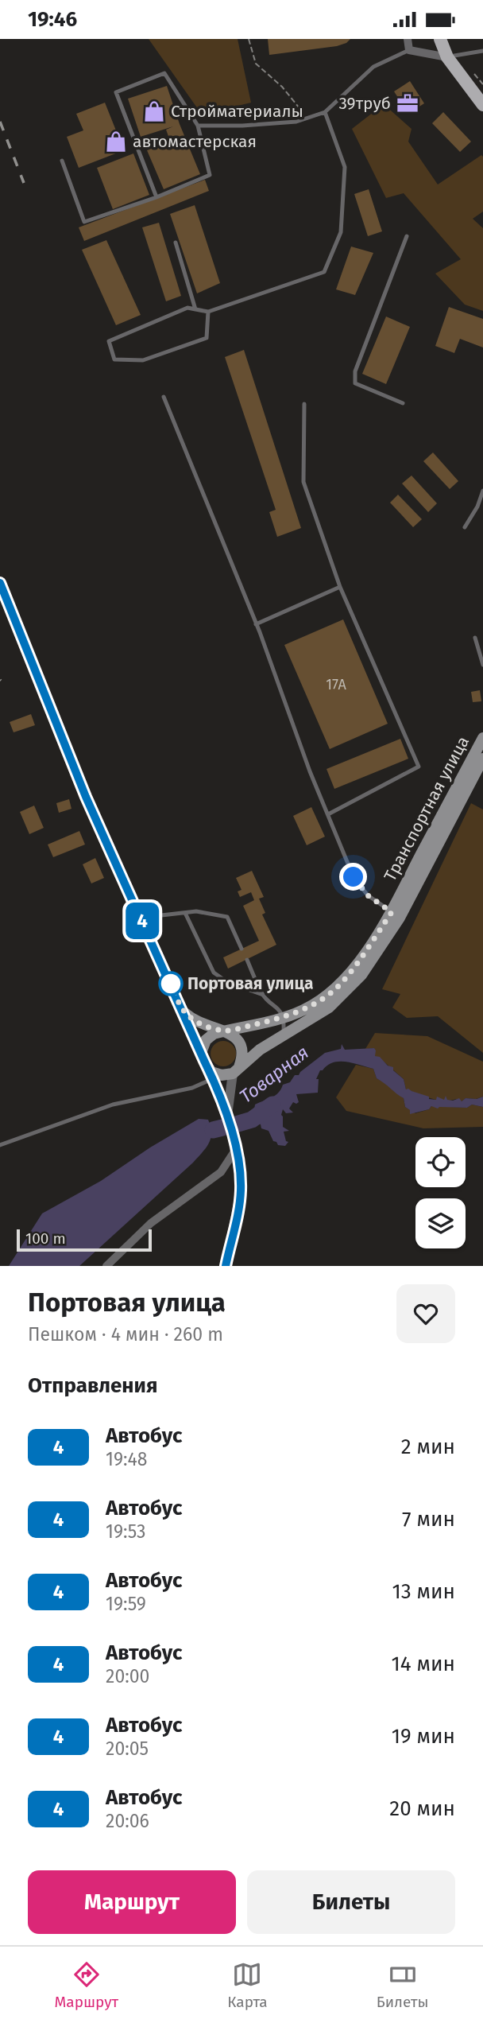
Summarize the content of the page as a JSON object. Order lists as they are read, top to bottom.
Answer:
{
  "streets": {
    "main road": ["Транспортная улица"]
  },
  "water": ["Товарная"],
  "places": {
    "office": ["39труб"],
    "shop": ["Стройматериалы", "автомастерская"],
    "other": ["Портовая улица"]
  },
  "lines": ["bus line 4"],
  "house_numbers": ["17А"],
  "scale_bar": "100 m",
  "page": {
    "status": "19:46",
    "on_map": "4",
    "scale": "100 m",
    "heading": [
      ["Портовая улица", "Пешком · 4 мин · 260 m"],
      "Отправления"
    ],
    "list": [
      {
        "mark": "4",
        "name": "Автобус",
        "note": "19:48",
        "value": "2 мин"
      },
      {
        "mark": "4",
        "name": "Автобус",
        "note": "19:53",
        "value": "7 мин"
      },
      {
        "mark": "4",
        "name": "Автобус",
        "note": "19:59",
        "value": "13 мин"
      },
      {
        "mark": "4",
        "name": "Автобус",
        "note": "20:00",
        "value": "14 мин"
      },
      {
        "mark": "4",
        "name": "Автобус",
        "note": "20:05",
        "value": "19 мин"
      },
      {
        "mark": "4",
        "name": "Автобус",
        "note": "20:06",
        "value": "20 мин"
      }
    ],
    "buttons": ["Маршрут", "Билеты"],
    "tabs": ["Маршрут", "Карта", "Билеты"]
  }
}
